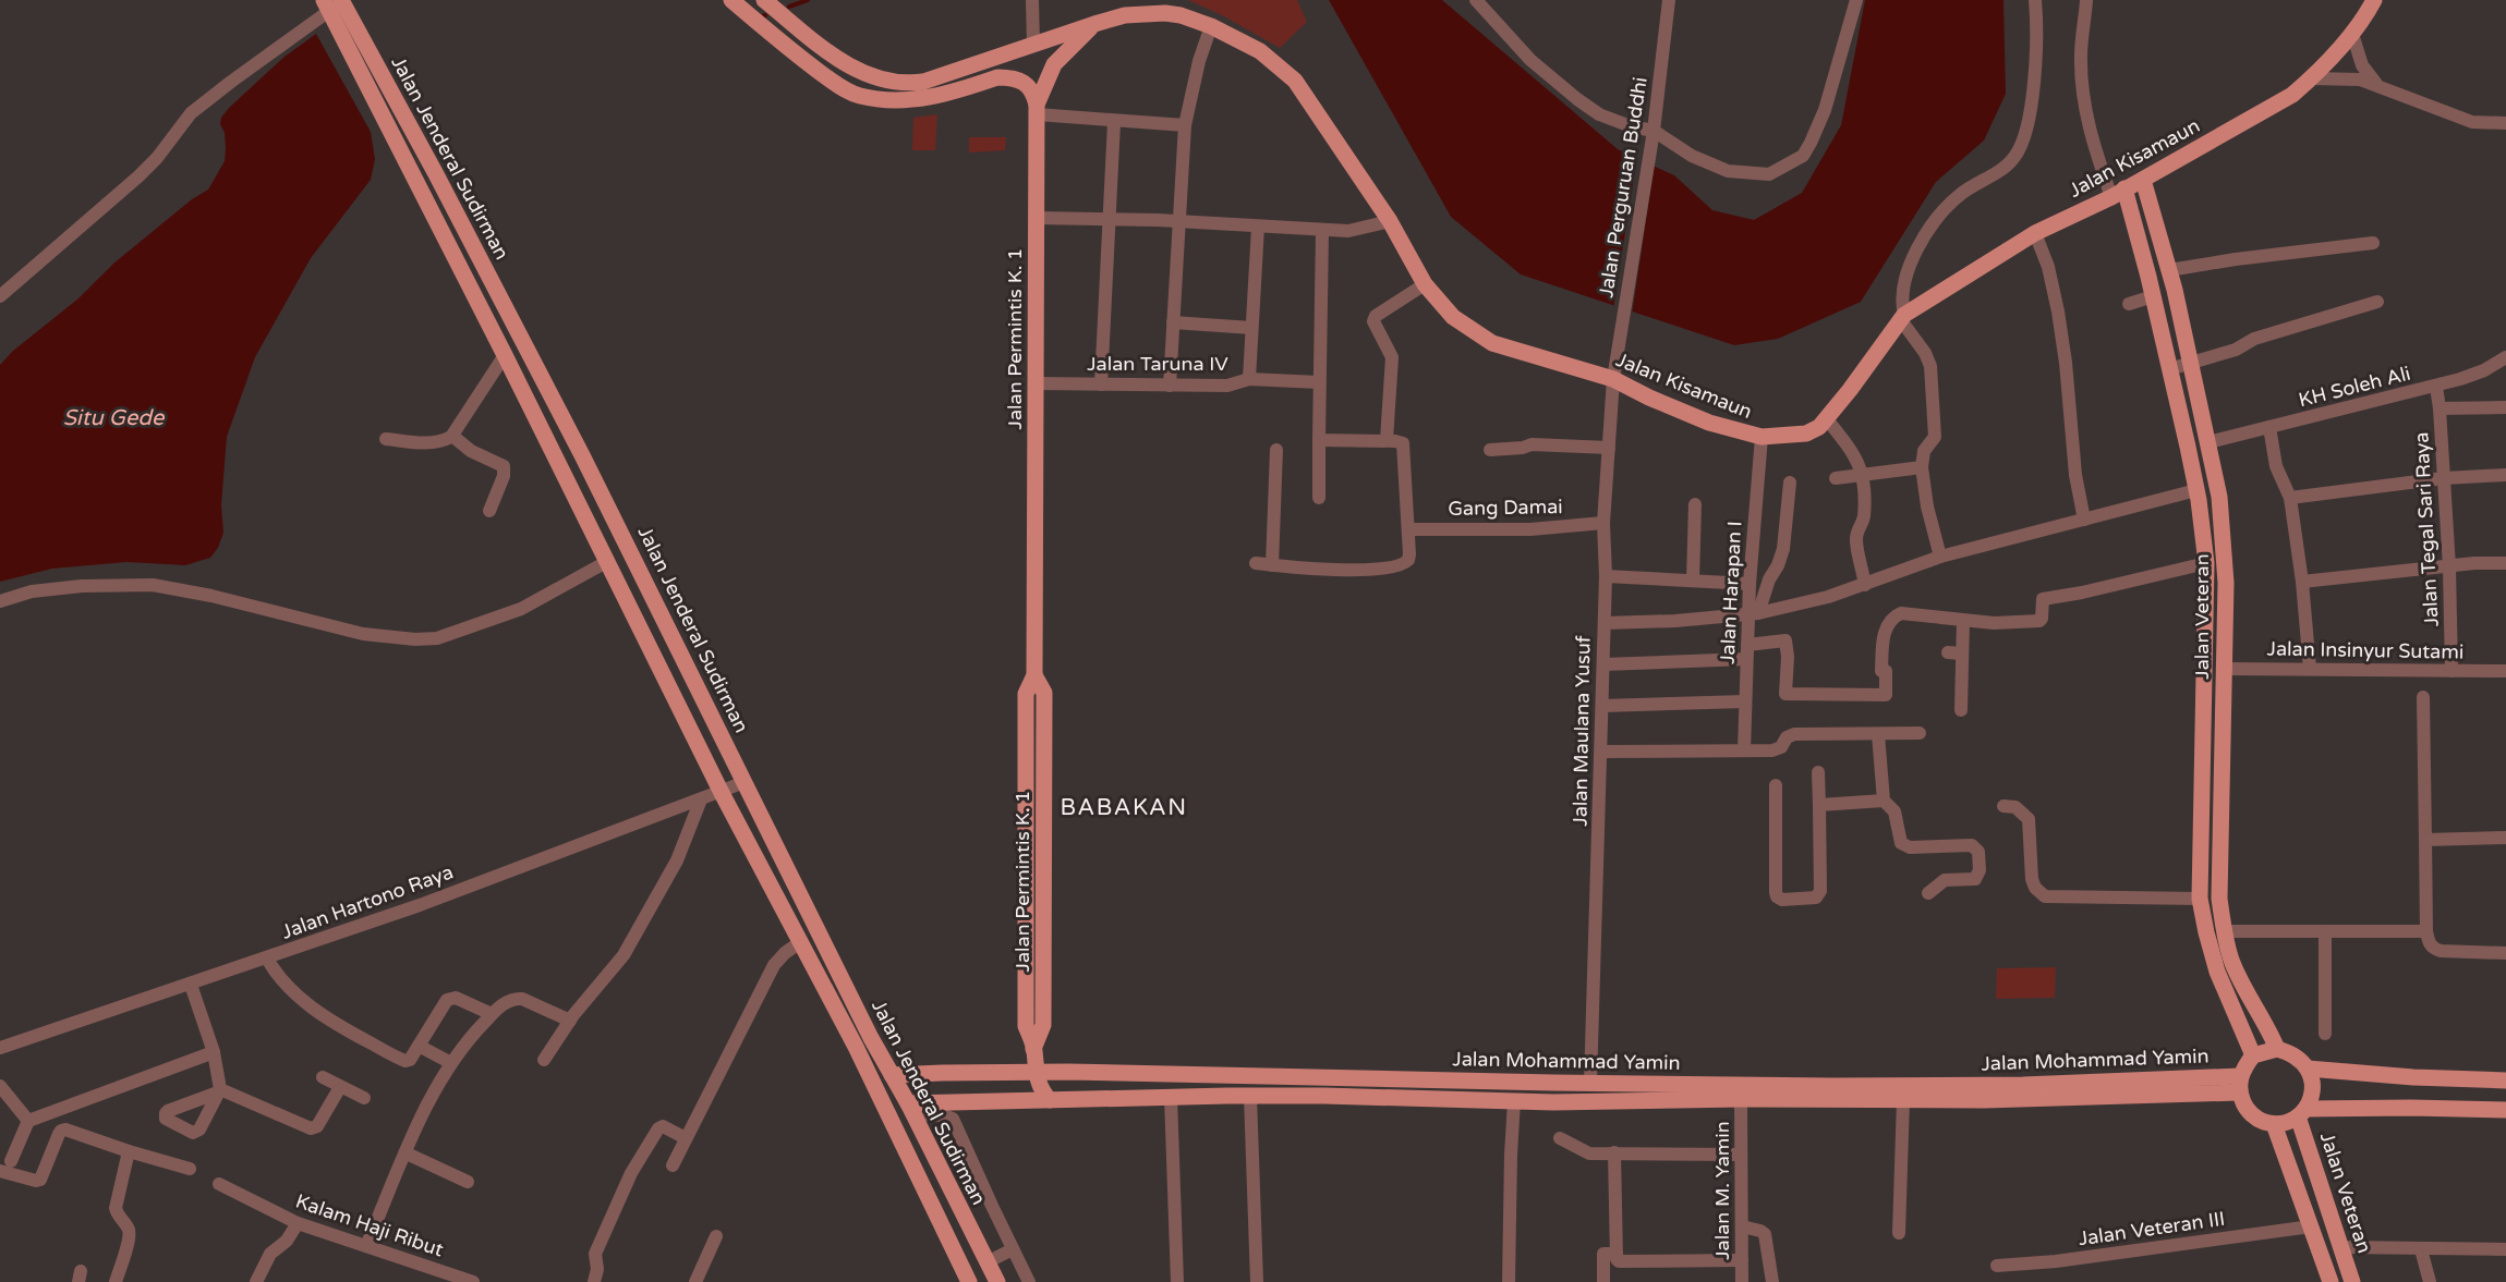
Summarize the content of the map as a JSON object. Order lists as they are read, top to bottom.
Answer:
{
  "streets": {
    "main road": [
      "Jalan Jenderal Sudirman",
      "Jalan Kisamaun",
      "Jalan Permintis K. 1",
      "Jalan Veteran",
      "Jalan Mohammad Yamin"
    ],
    "street": [
      "Jalan Perguruan Buddhi",
      "Jalan Taruna IV",
      "KH Soleh Ali",
      "Gang Damai",
      "Jalan Tegal Sari Raya",
      "Jalan Harapan I",
      "Jalan Insinyur Sutami",
      "Jalan Maulana Yusuf",
      "Jalan Hartono Raya",
      "Jalan M. Yamin",
      "Kalam Haji Ribut",
      "Jalan Veteran III"
    ]
  },
  "crossings": [
    ["Jalan Jenderal Sudirman", "Jalan Hartono Raya"],
    ["Jalan Jenderal Sudirman", "Jalan Mohammad Yamin"],
    ["Jalan Kisamaun", "Jalan Perguruan Buddhi"],
    ["Jalan Kisamaun", "Jalan Permintis K. 1"],
    ["Jalan Kisamaun", "Jalan Harapan I"],
    ["Jalan Kisamaun", "Jalan Veteran"],
    ["Jalan Kisamaun", "Jalan Maulana Yusuf"],
    ["Jalan Perguruan Buddhi", "Jalan Maulana Yusuf"],
    ["Jalan Permintis K. 1", "Jalan Taruna IV"],
    ["Jalan Permintis K. 1", "Jalan Mohammad Yamin"],
    ["KH Soleh Ali", "Jalan Tegal Sari Raya"],
    ["KH Soleh Ali", "Jalan Veteran"],
    ["Gang Damai", "Jalan Maulana Yusuf"],
    ["Jalan Tegal Sari Raya", "Jalan Insinyur Sutami"],
    ["Jalan Veteran", "Jalan Insinyur Sutami"],
    ["Jalan Veteran", "Jalan Mohammad Yamin"],
    ["Jalan Maulana Yusuf", "Jalan Mohammad Yamin"],
    ["Jalan Mohammad Yamin", "Jalan M. Yamin"]
  ],
  "districts": ["BABAKAN"],
  "water": ["Situ Gede"]
}
